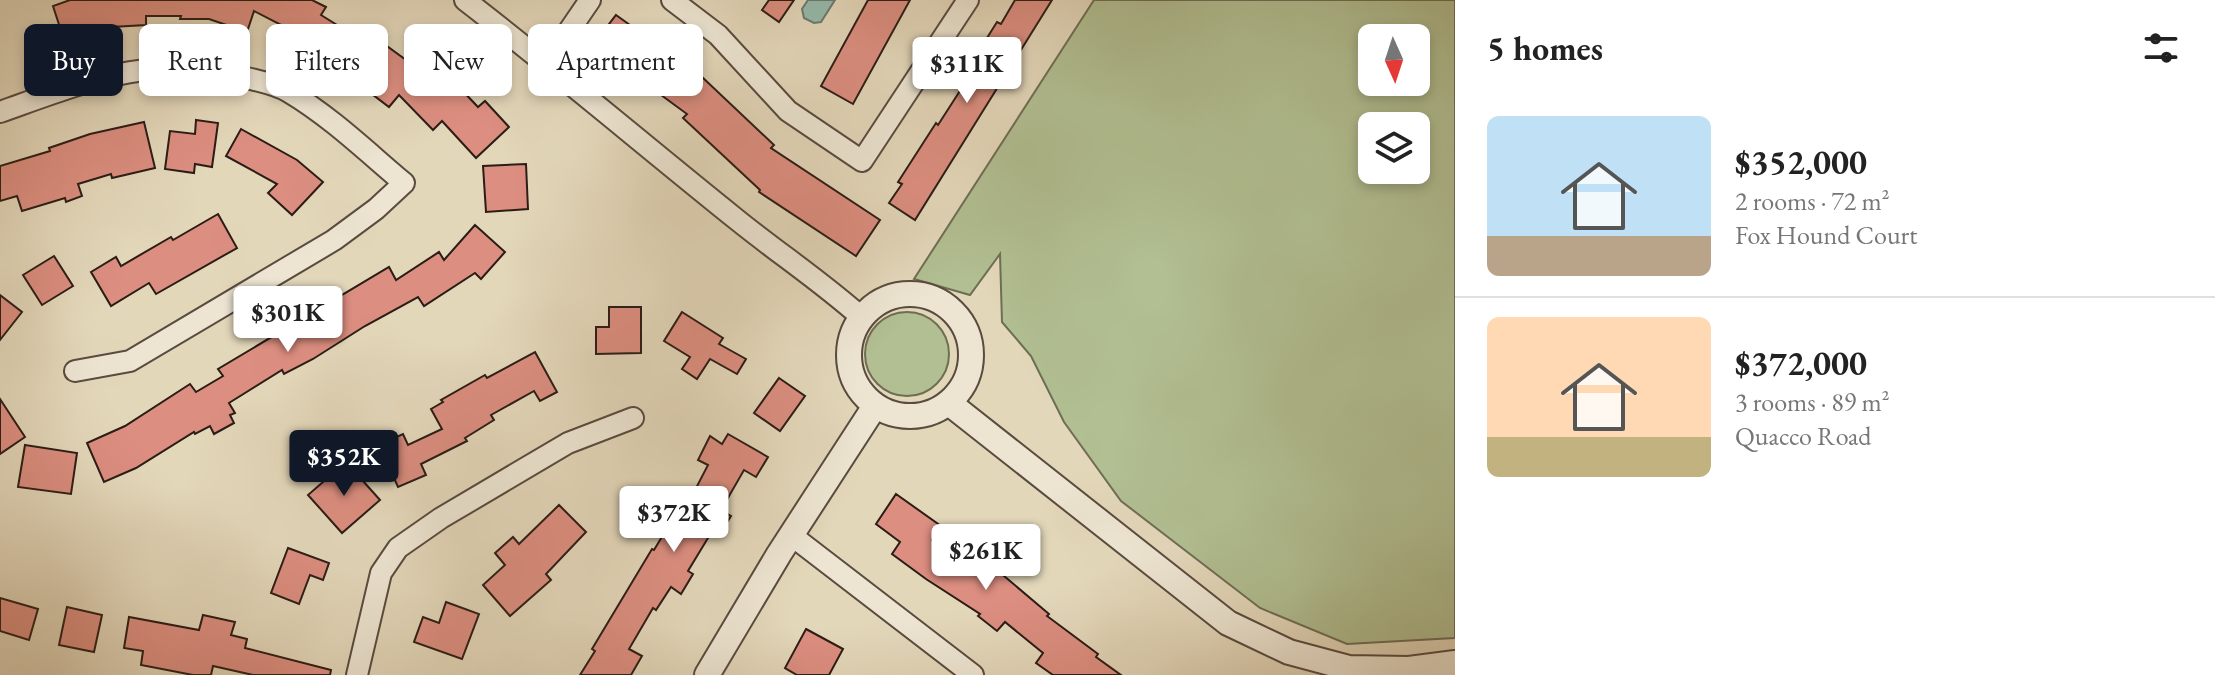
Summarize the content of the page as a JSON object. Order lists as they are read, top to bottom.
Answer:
{
  "north": "bottom",
  "page": {
    "heading": "5 homes",
    "chip": [
      "Buy",
      "Rent",
      "Filters",
      "New",
      "Apartment"
    ],
    "price": [
      "$311K",
      "$301K",
      "$352K",
      "$372K",
      "$261K"
    ],
    "list": [
      {
        "name": "$352,000",
        "note": "2 rooms · 72 m² · Fox Hound Court"
      },
      {
        "name": "$372,000",
        "note": "3 rooms · 89 m² · Quacco Road"
      }
    ]
  }
}
